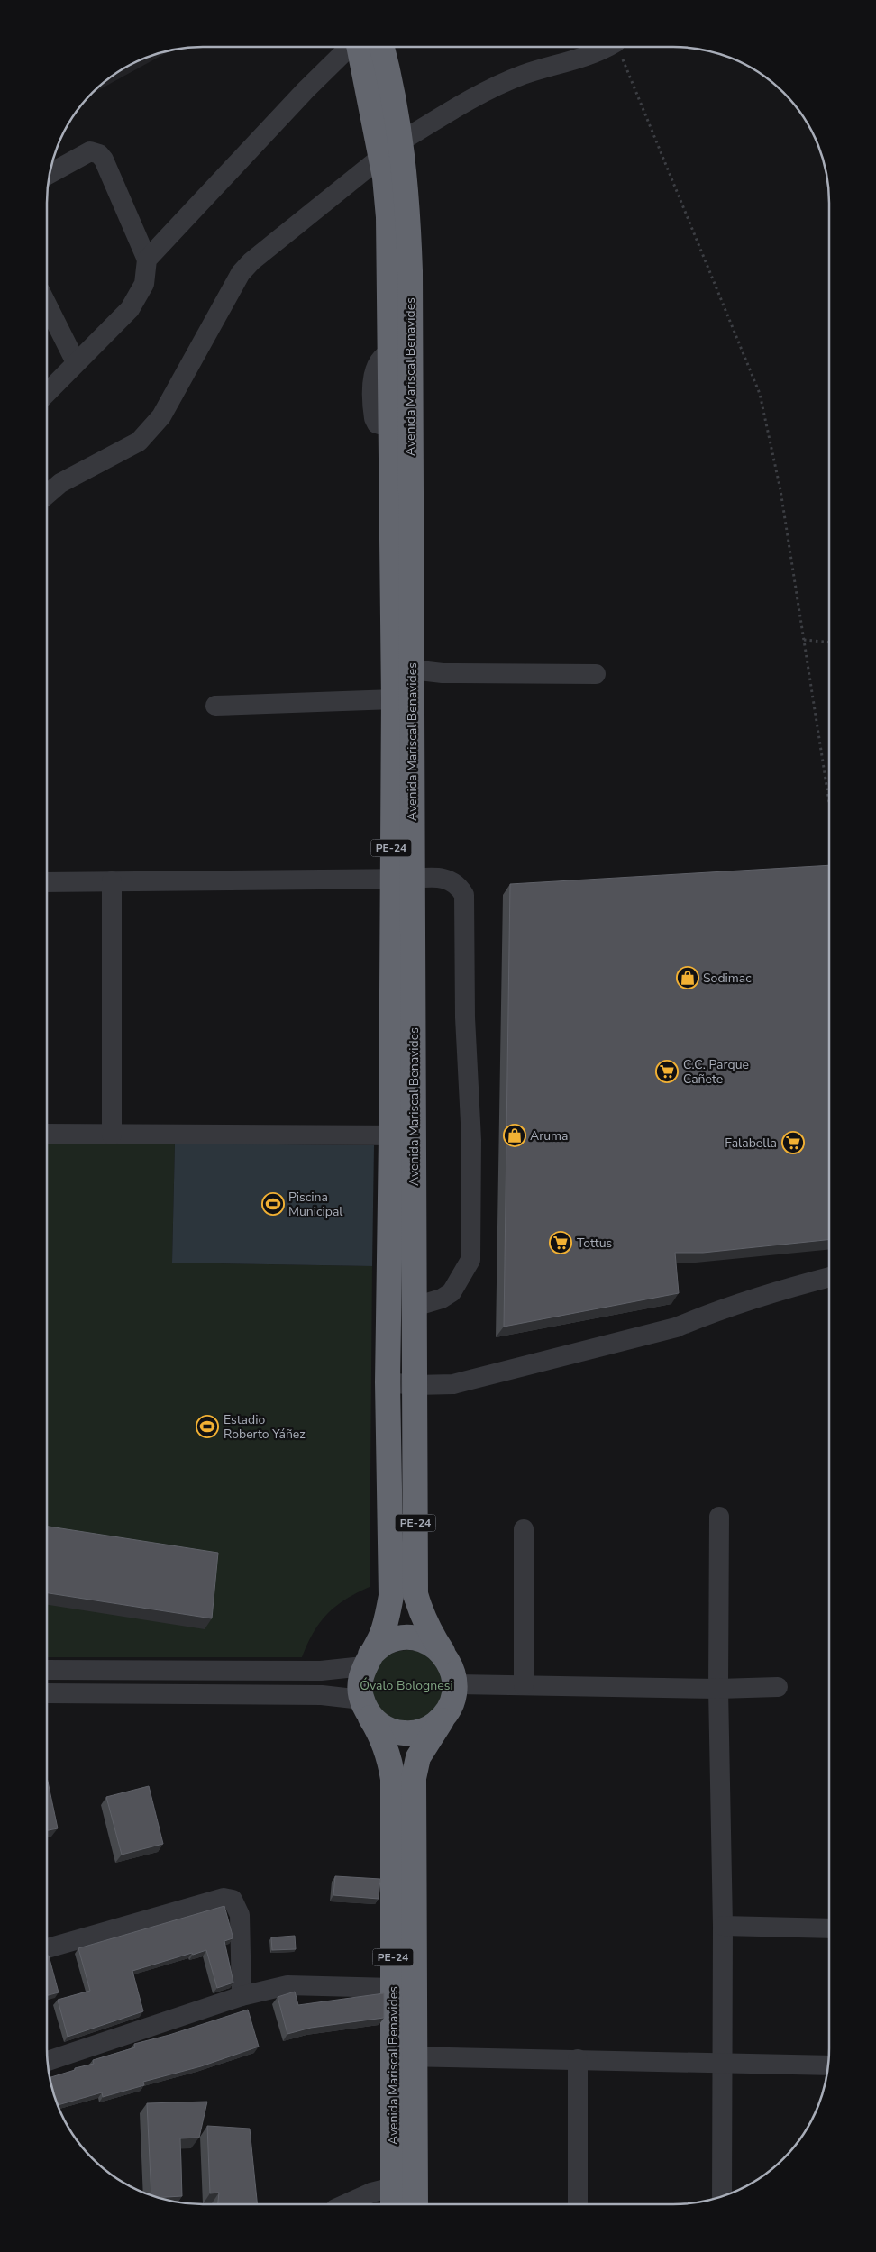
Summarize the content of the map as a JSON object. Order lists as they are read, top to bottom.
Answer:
{
  "streets": {
    "highway": ["Avenida Mariscal Benavides", "PE-24"]
  },
  "parks": ["Óvalo Bolognesi"],
  "places": {
    "shop": ["Sodimac", "Aruma"],
    "supermarket": ["C.C. Parque Cañete", "Falabella", "Tottus"],
    "sports": ["Piscina Municipal", "Estadio Roberto Yáñez"]
  }
}
